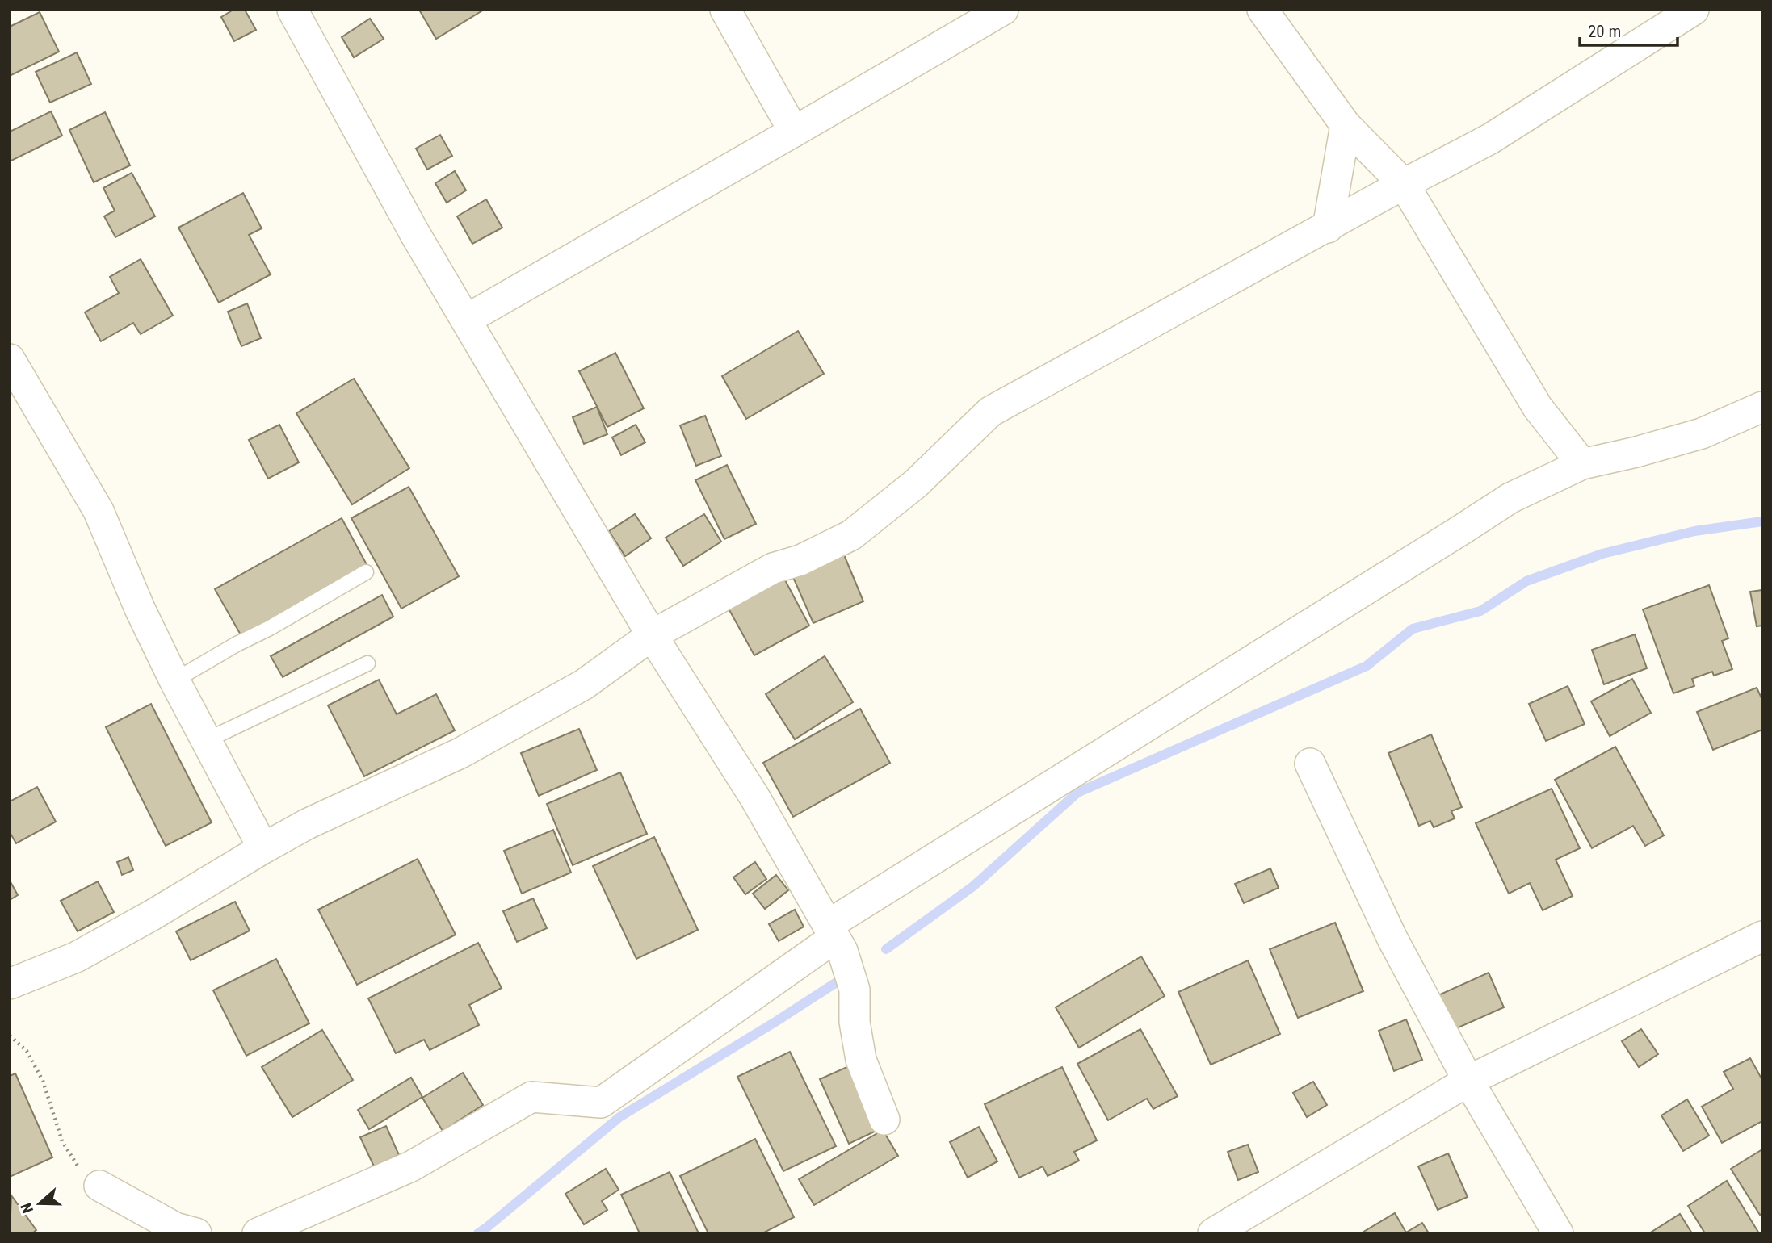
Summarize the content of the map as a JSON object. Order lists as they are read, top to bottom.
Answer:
{
  "scale_bar": "20 m",
  "north": "left"
}
